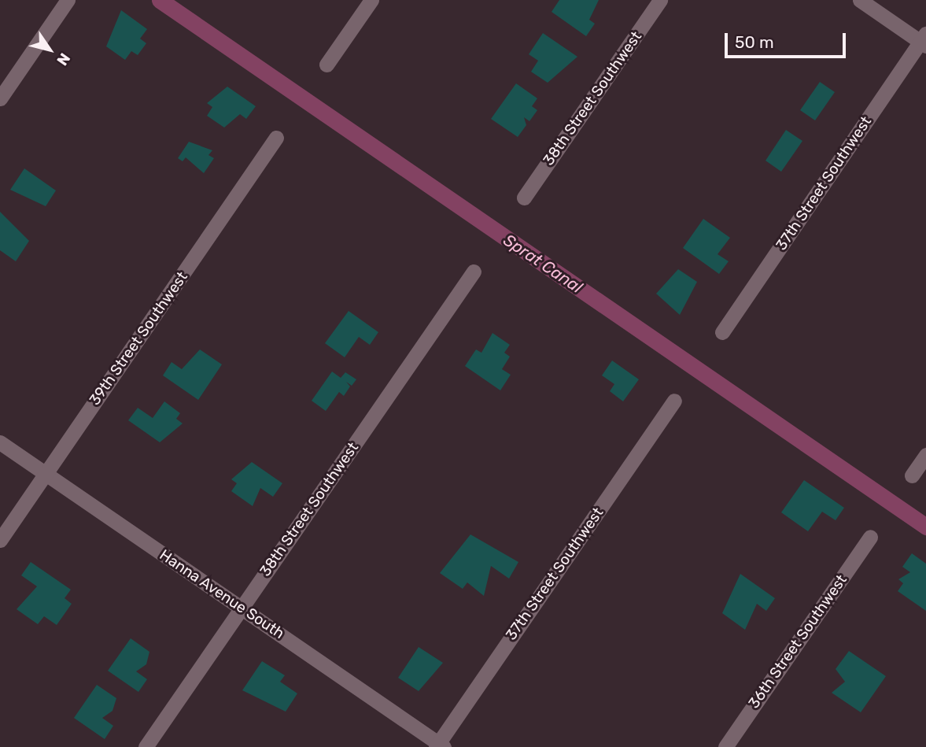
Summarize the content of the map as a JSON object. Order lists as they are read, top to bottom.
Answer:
{
  "streets": {
    "street": [
      "38th Street Southwest",
      "37th Street Southwest",
      "39th Street Southwest",
      "Hanna Avenue South",
      "36th Street Southwest"
    ]
  },
  "crossings": [
    ["38th Street Southwest", "Hanna Avenue South"],
    ["37th Street Southwest", "Hanna Avenue South"],
    ["39th Street Southwest", "Hanna Avenue South"]
  ],
  "water": ["Sprat Canal"],
  "scale_bar": "50 m",
  "north": "bottom right"
}
